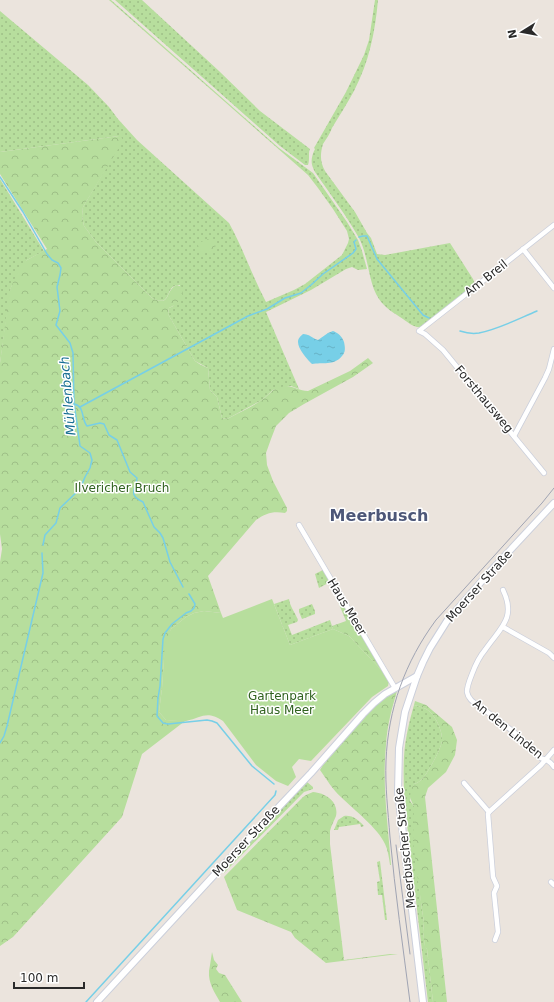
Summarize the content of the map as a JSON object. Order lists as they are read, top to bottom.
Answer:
{
  "streets": {
    "main road": ["Moerser Straße", "Meerbuscher Straße"],
    "street": [
      "Am Breil",
      "Forsthausweg",
      "Haus Meer",
      "An den Linden"
    ]
  },
  "crossings": [
    ["Am Breil", "Forsthausweg"],
    ["Moerser Straße", "Haus Meer"],
    ["Moerser Straße", "Meerbuscher Straße"]
  ],
  "districts": ["Meerbusch"],
  "water": ["Mühlenbach"],
  "parks": ["Ilvericher Bruch", "Gartenpark Haus Meer"],
  "scale_bar": "100 m",
  "north": "left"
}
